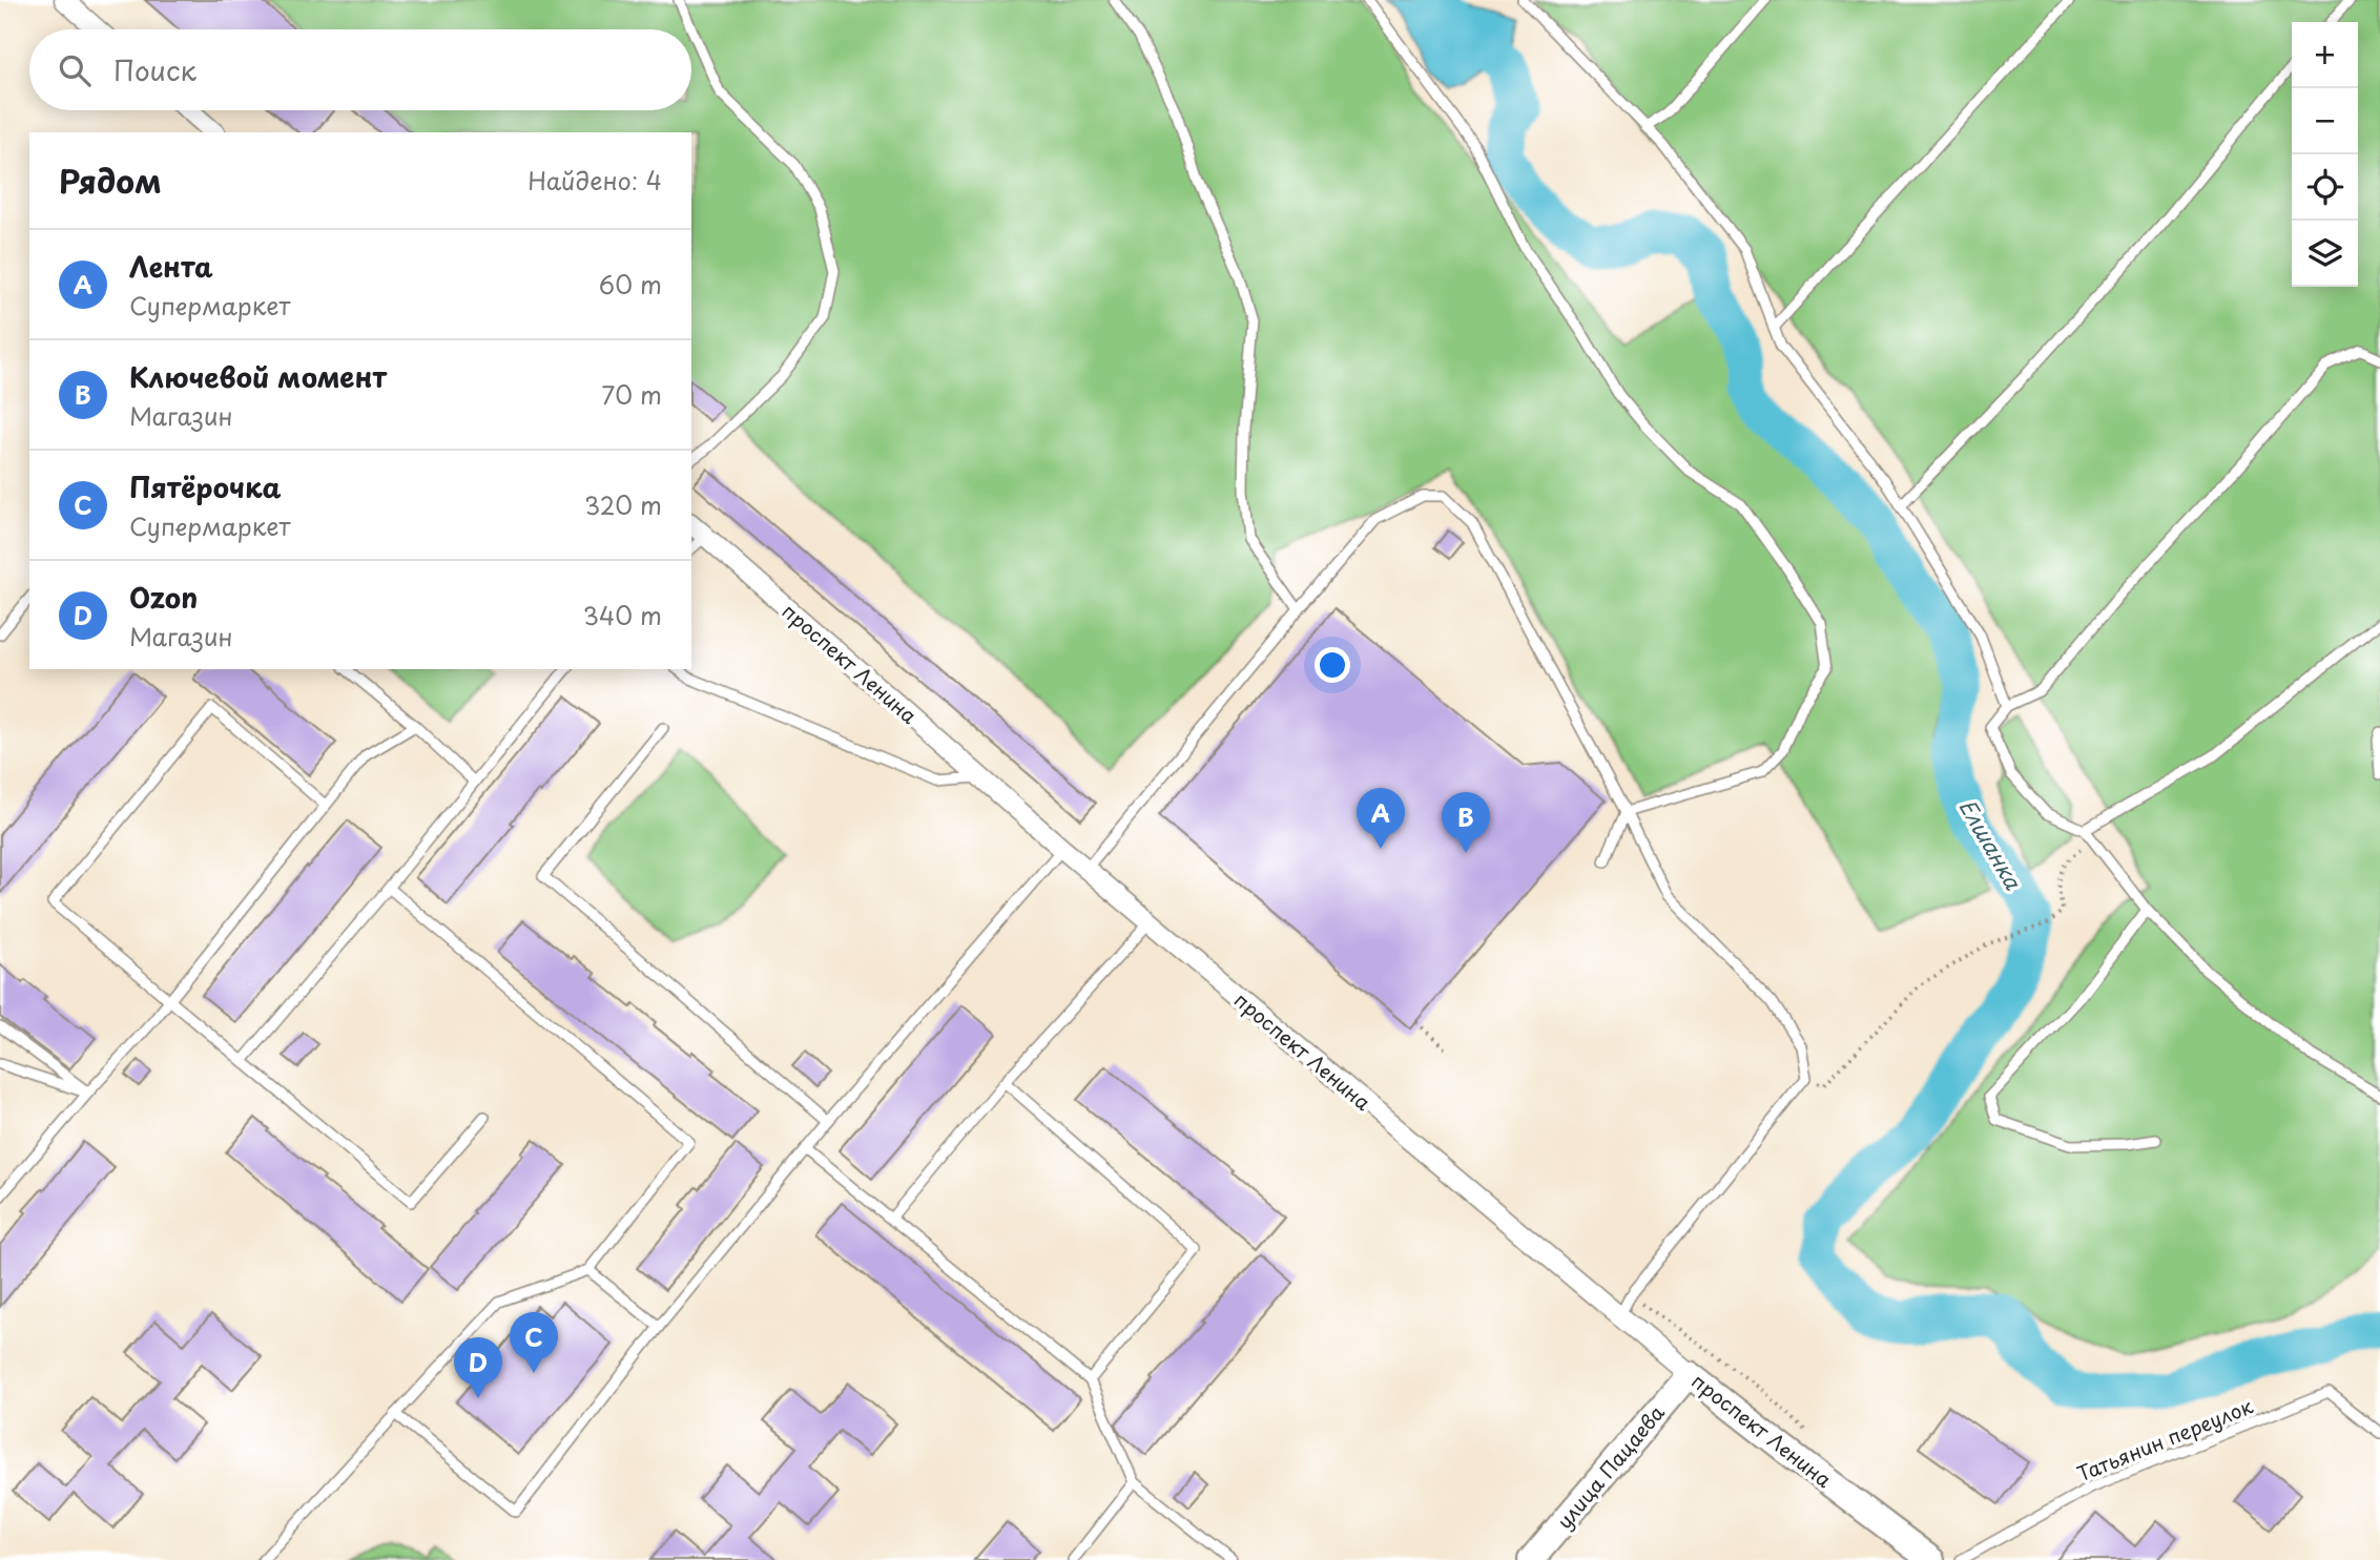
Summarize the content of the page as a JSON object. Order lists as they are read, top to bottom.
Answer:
{
  "streets": {
    "street": ["проспект Ленина", "улица Пацаева"],
    "lane": ["Татьянин переулок"]
  },
  "crossings": [
    ["проспект Ленина", "улица Пацаева"]
  ],
  "water": ["Елшанка"],
  "page": {
    "map_buttons": ["+", "−"],
    "search": "Поиск",
    "heading": ["Рядом", "Найдено: 4"],
    "list": [
      {
        "mark": "A",
        "name": "Лента",
        "note": "Супермаркет",
        "value": "60 m"
      },
      {
        "mark": "B",
        "name": "Ключевой момент",
        "note": "Магазин",
        "value": "70 m"
      },
      {
        "mark": "C",
        "name": "Пятёрочка",
        "note": "Супермаркет",
        "value": "320 m"
      },
      {
        "mark": "D",
        "name": "Ozon",
        "note": "Магазин",
        "value": "340 m"
      }
    ],
    "pins": [
      "A",
      "B",
      "C",
      "D"
    ]
  }
}
